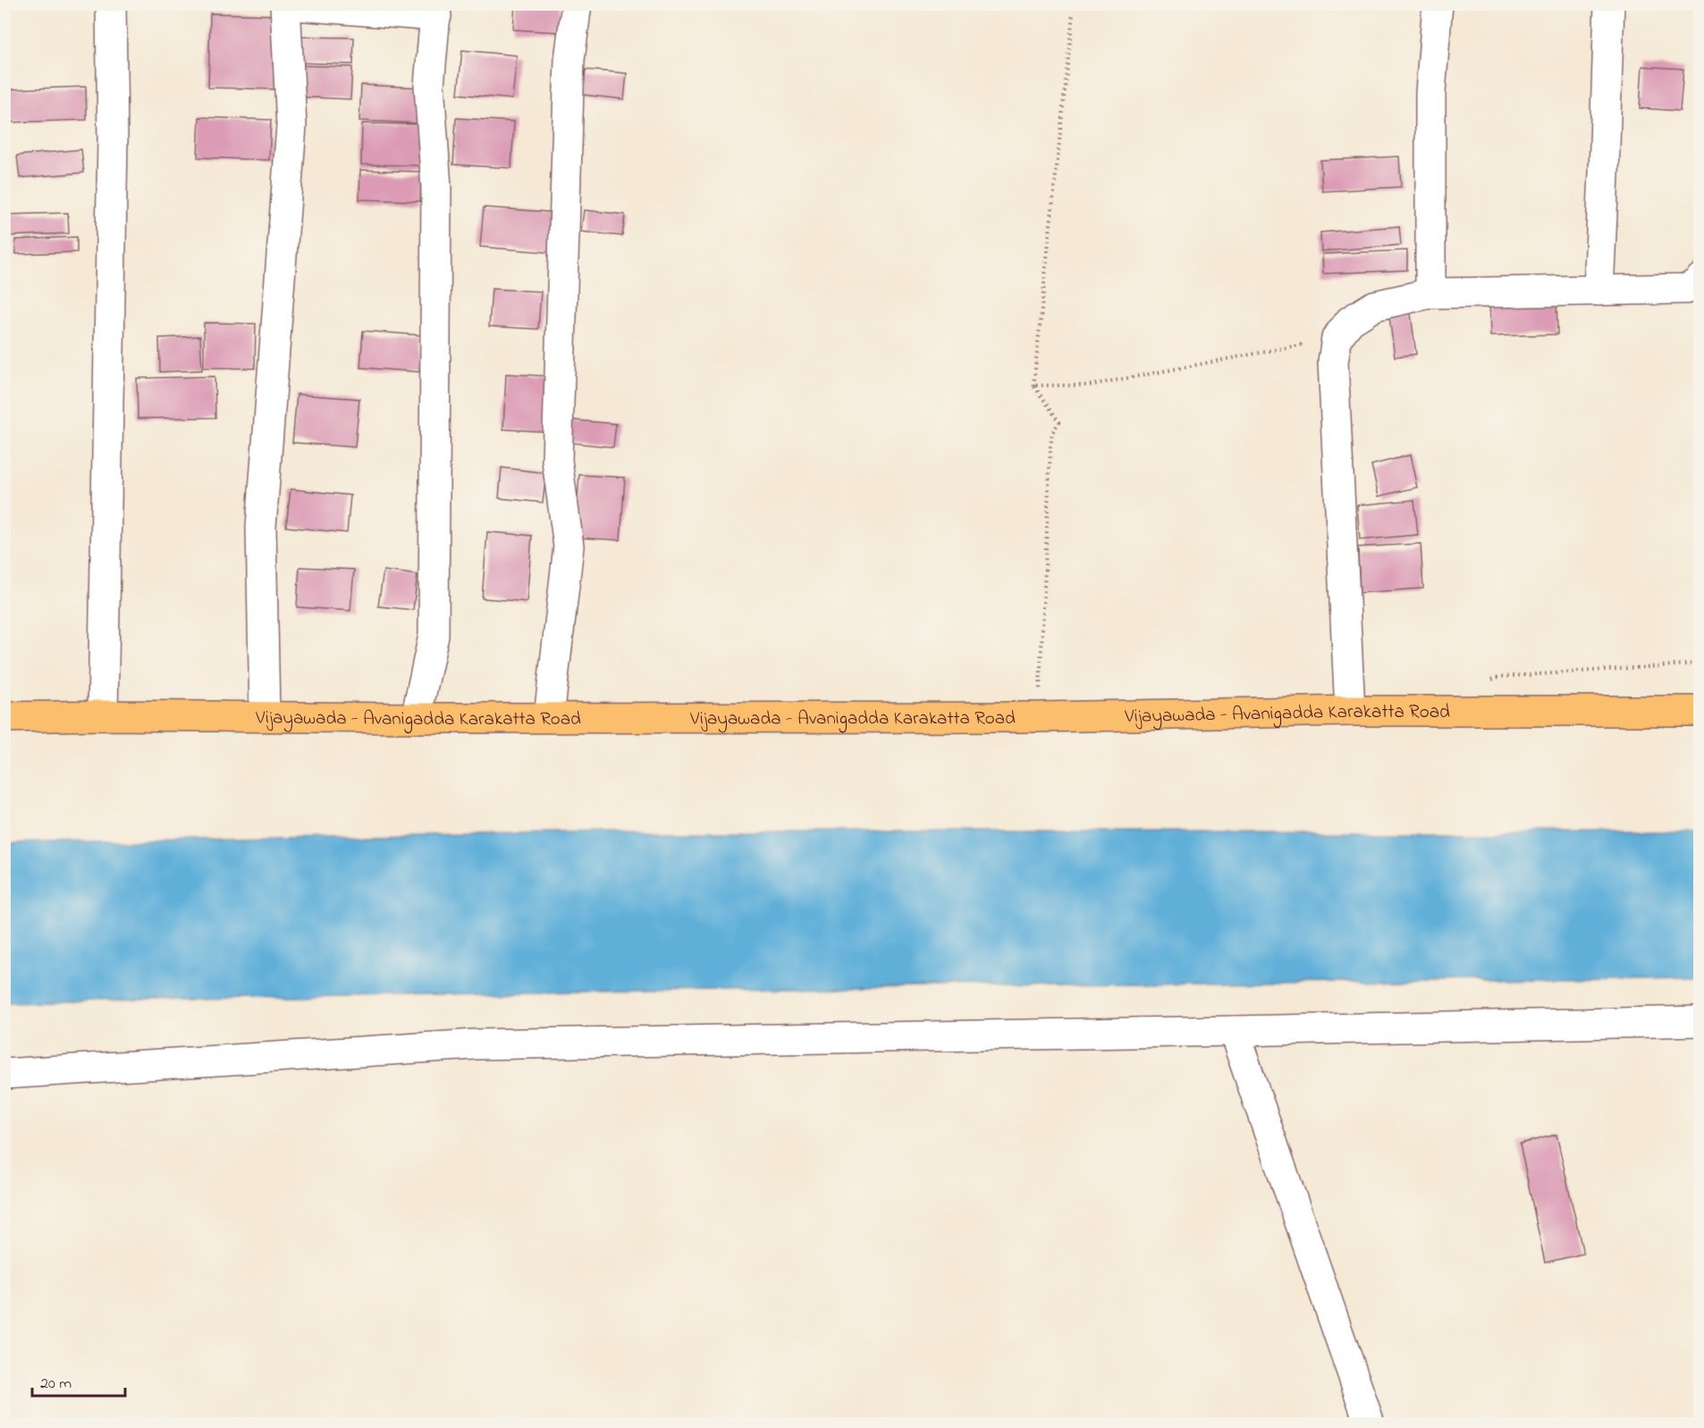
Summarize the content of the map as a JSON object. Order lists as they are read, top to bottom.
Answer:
{
  "streets": {
    "main road": ["Vijayawada - Avanigadda Karakatta Road"]
  },
  "scale_bar": "20 m"
}
